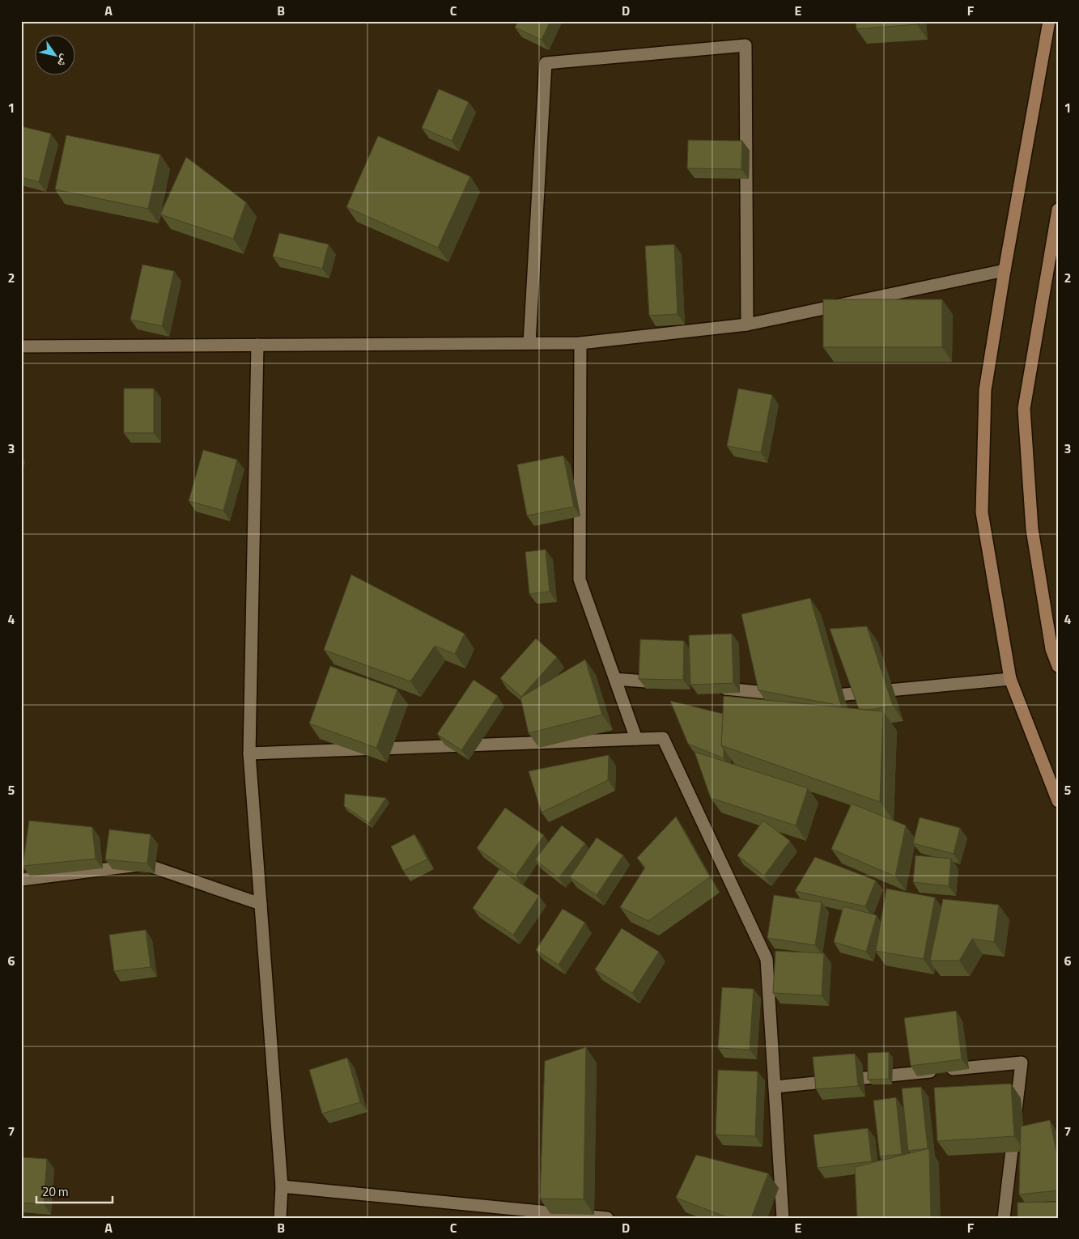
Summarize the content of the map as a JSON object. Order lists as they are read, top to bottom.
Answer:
{
  "scale_bar": "20 m",
  "north": "bottom right",
  "grid": {
    "columns": [
      "A",
      "B",
      "C",
      "D",
      "E",
      "F"
    ],
    "rows": [
      "1",
      "2",
      "3",
      "4",
      "5",
      "6",
      "7"
    ]
  }
}
